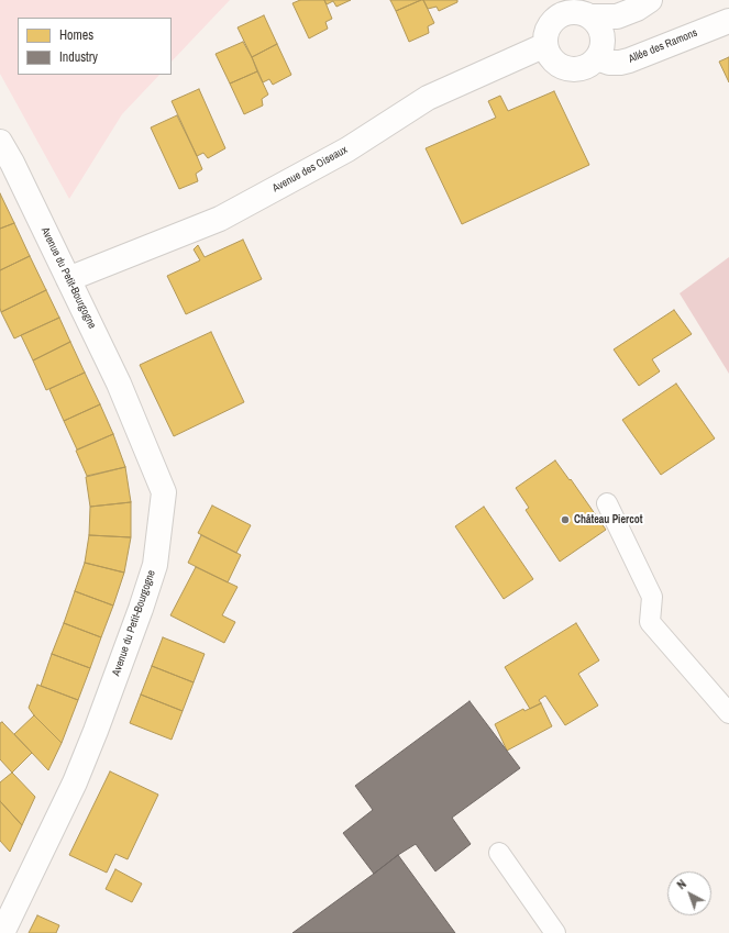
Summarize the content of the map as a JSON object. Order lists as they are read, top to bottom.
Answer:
{
  "streets": {
    "street": ["Allée des Ramons", "Avenue des Oiseaux", "Avenue du Petit-Bourgogne"]
  },
  "crossings": [
    ["Allée des Ramons", "Avenue des Oiseaux"],
    ["Avenue des Oiseaux", "Avenue du Petit-Bourgogne"]
  ],
  "places": ["Château Piercot"],
  "legend": ["Homes", "Industry"],
  "north": "top left"
}
